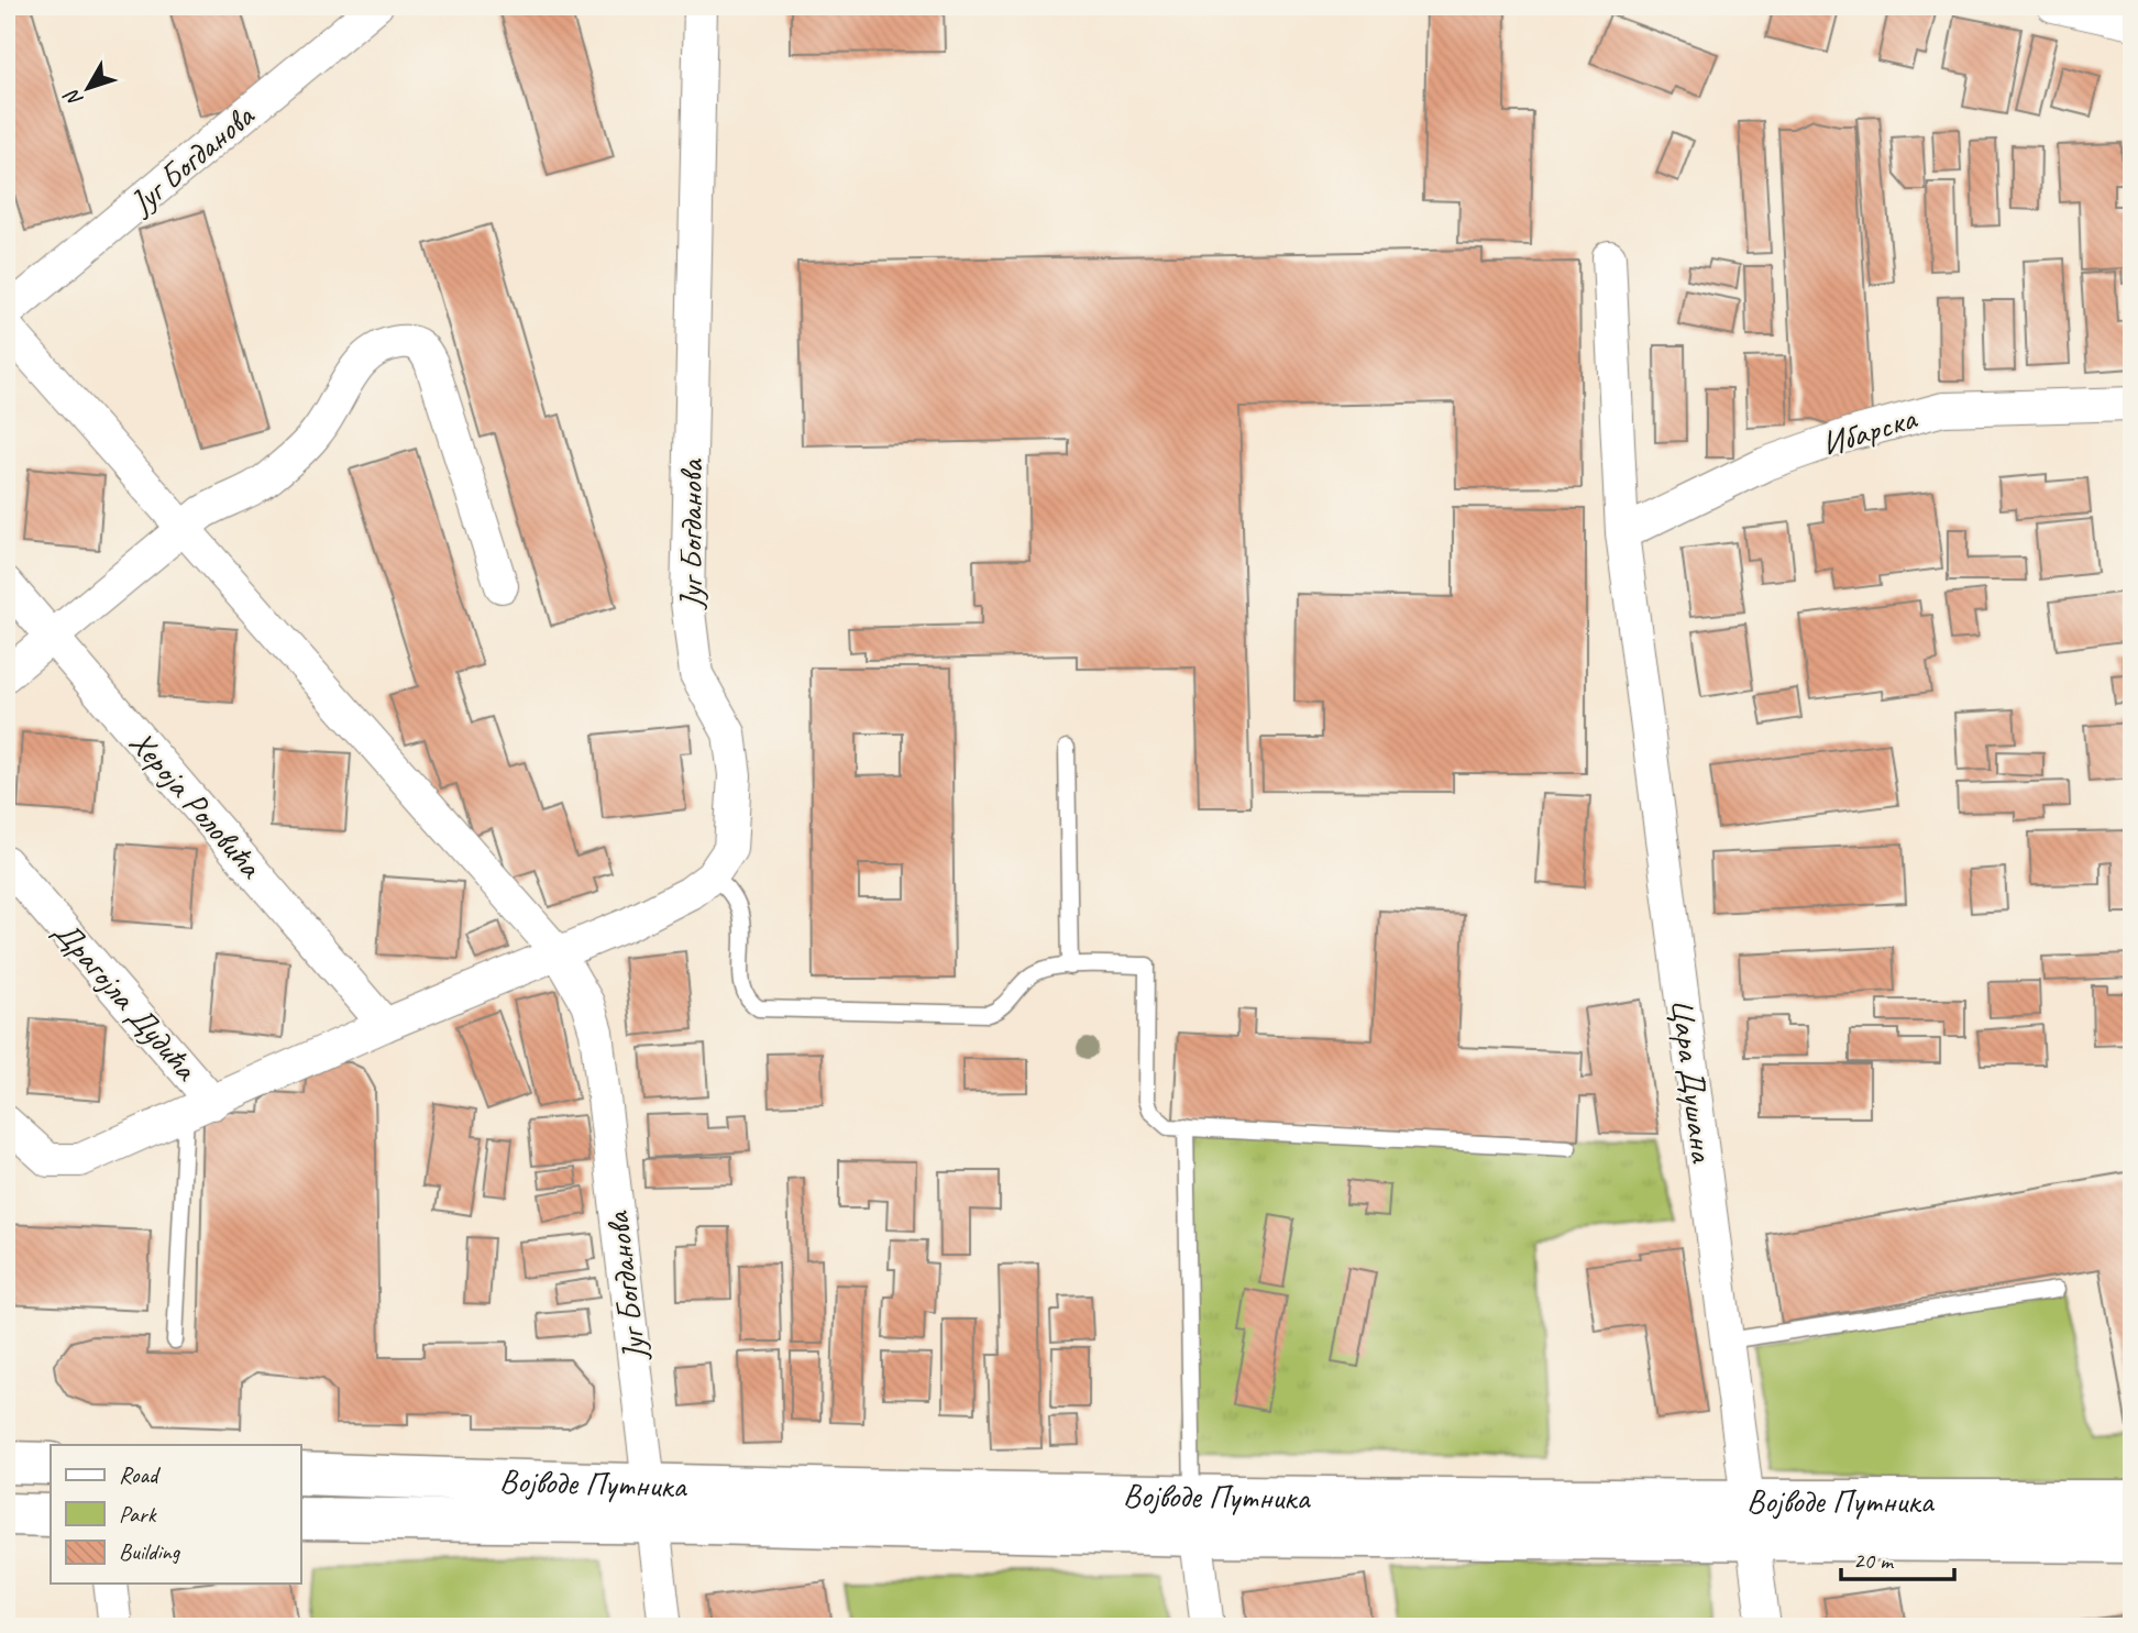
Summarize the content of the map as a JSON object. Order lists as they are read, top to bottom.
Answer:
{
  "streets": {
    "main road": ["Војводе Путника"],
    "street": [
      "Југ Богданова",
      "Ибарска",
      "Хероја Роловића",
      "Драгојла Дудића",
      "Цара Душана"
    ]
  },
  "crossings": [
    ["Југ Богданова", "Војводе Путника"],
    ["Ибарска", "Цара Душана"],
    ["Цара Душана", "Војводе Путника"]
  ],
  "legend": ["Road", "Park", "Building"],
  "scale_bar": "20 m",
  "north": "bottom left"
}
